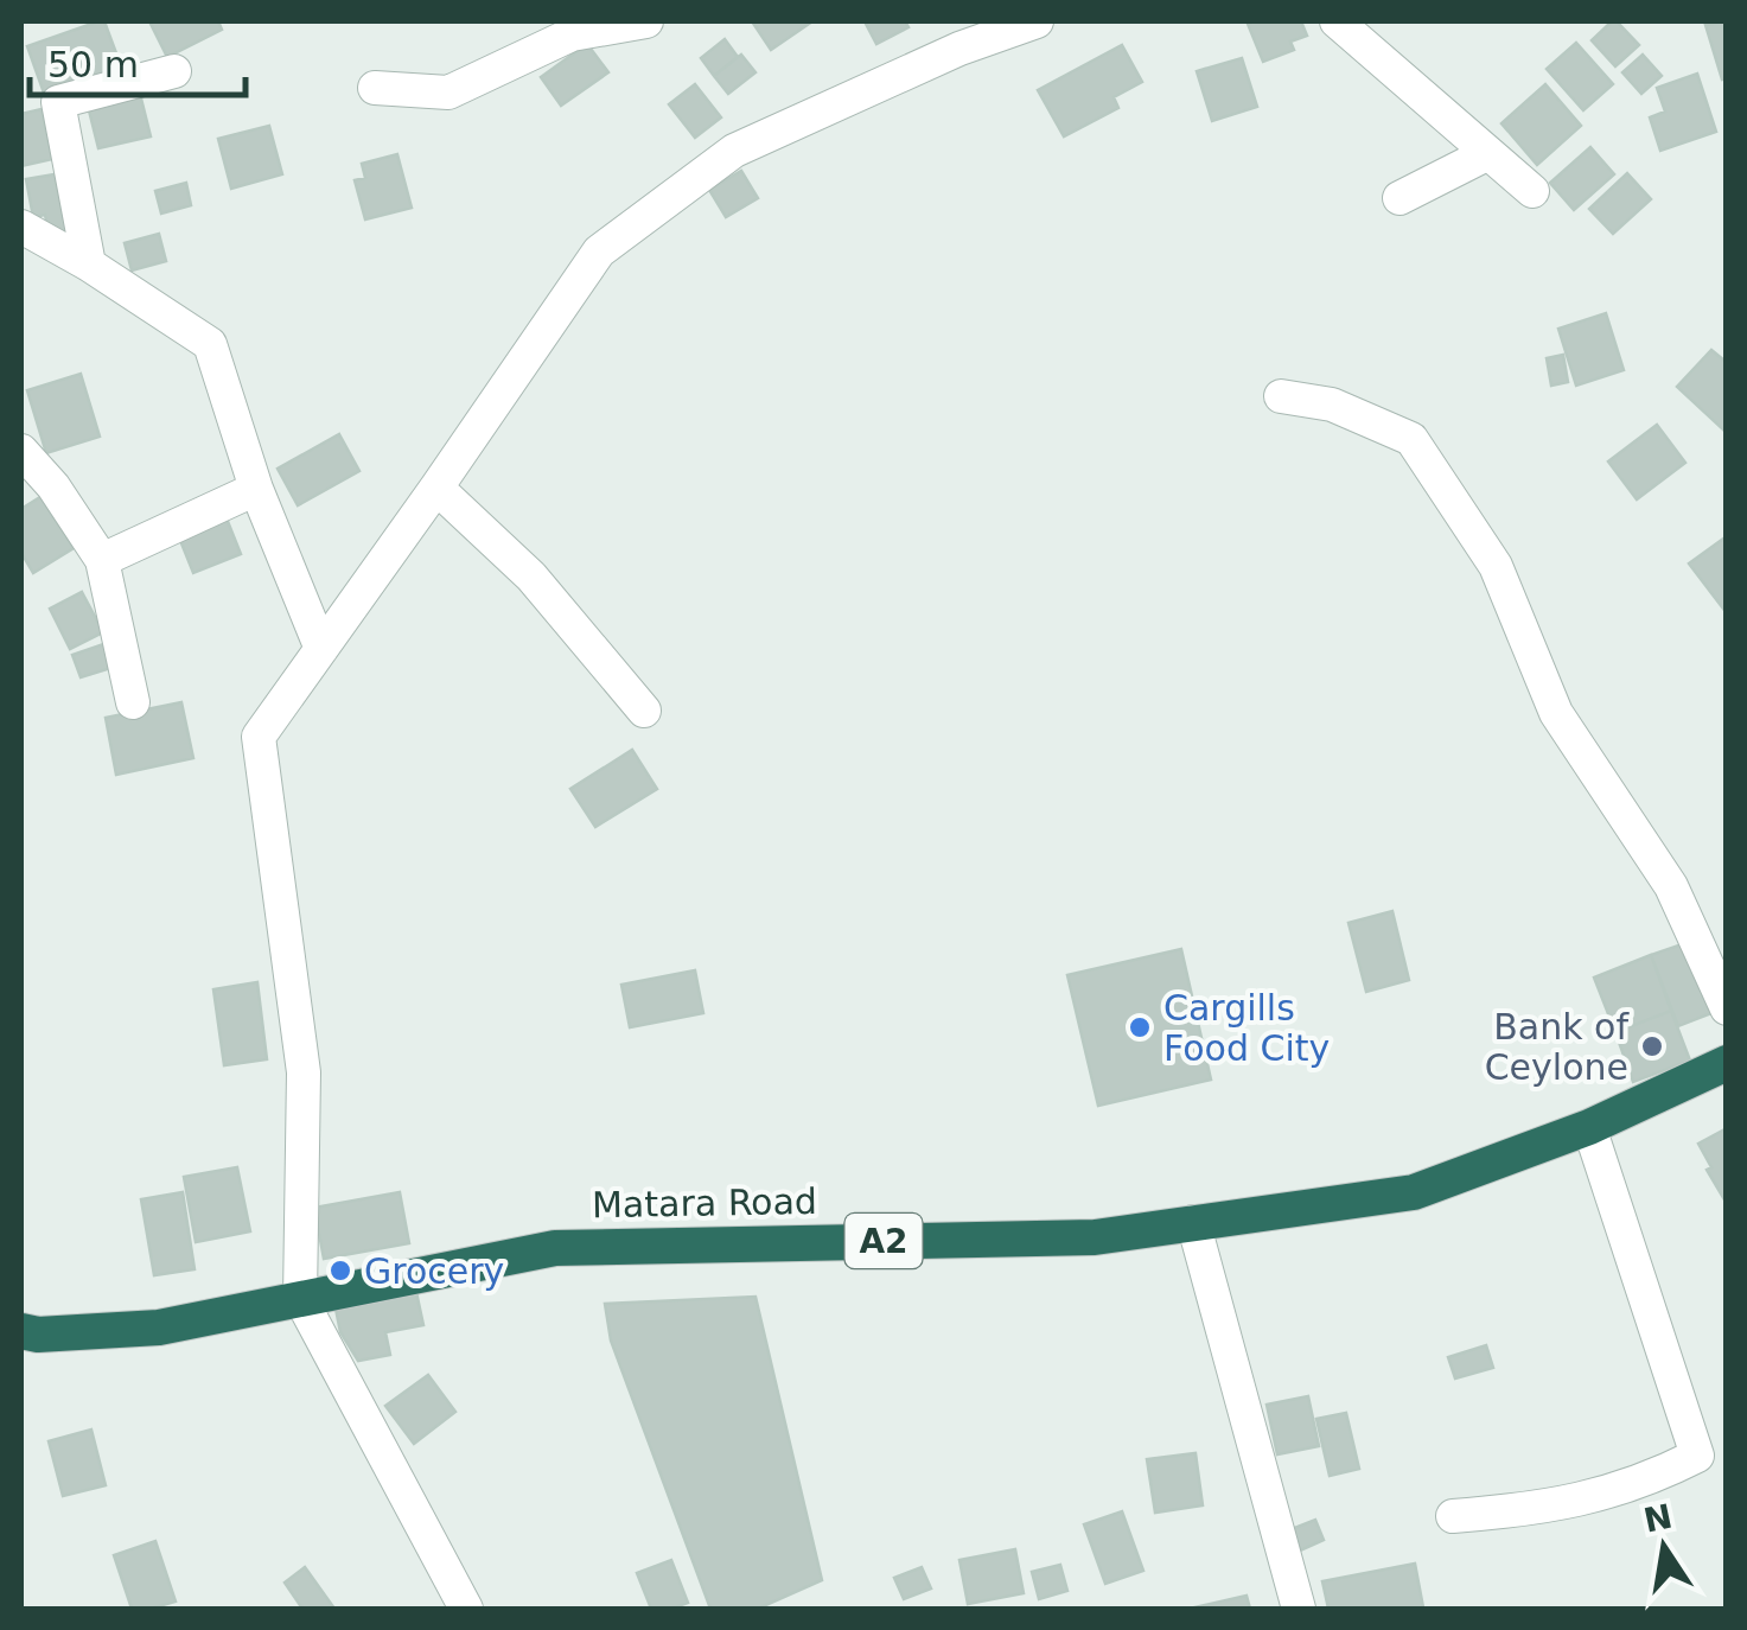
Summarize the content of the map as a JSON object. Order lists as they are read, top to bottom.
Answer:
{
  "streets": {
    "highway": ["Matara Road", "A2"]
  },
  "places": ["Cargills Food City", "Bank of Ceylone", "Grocery"],
  "scale_bar": "50 m",
  "north": "top"
}
